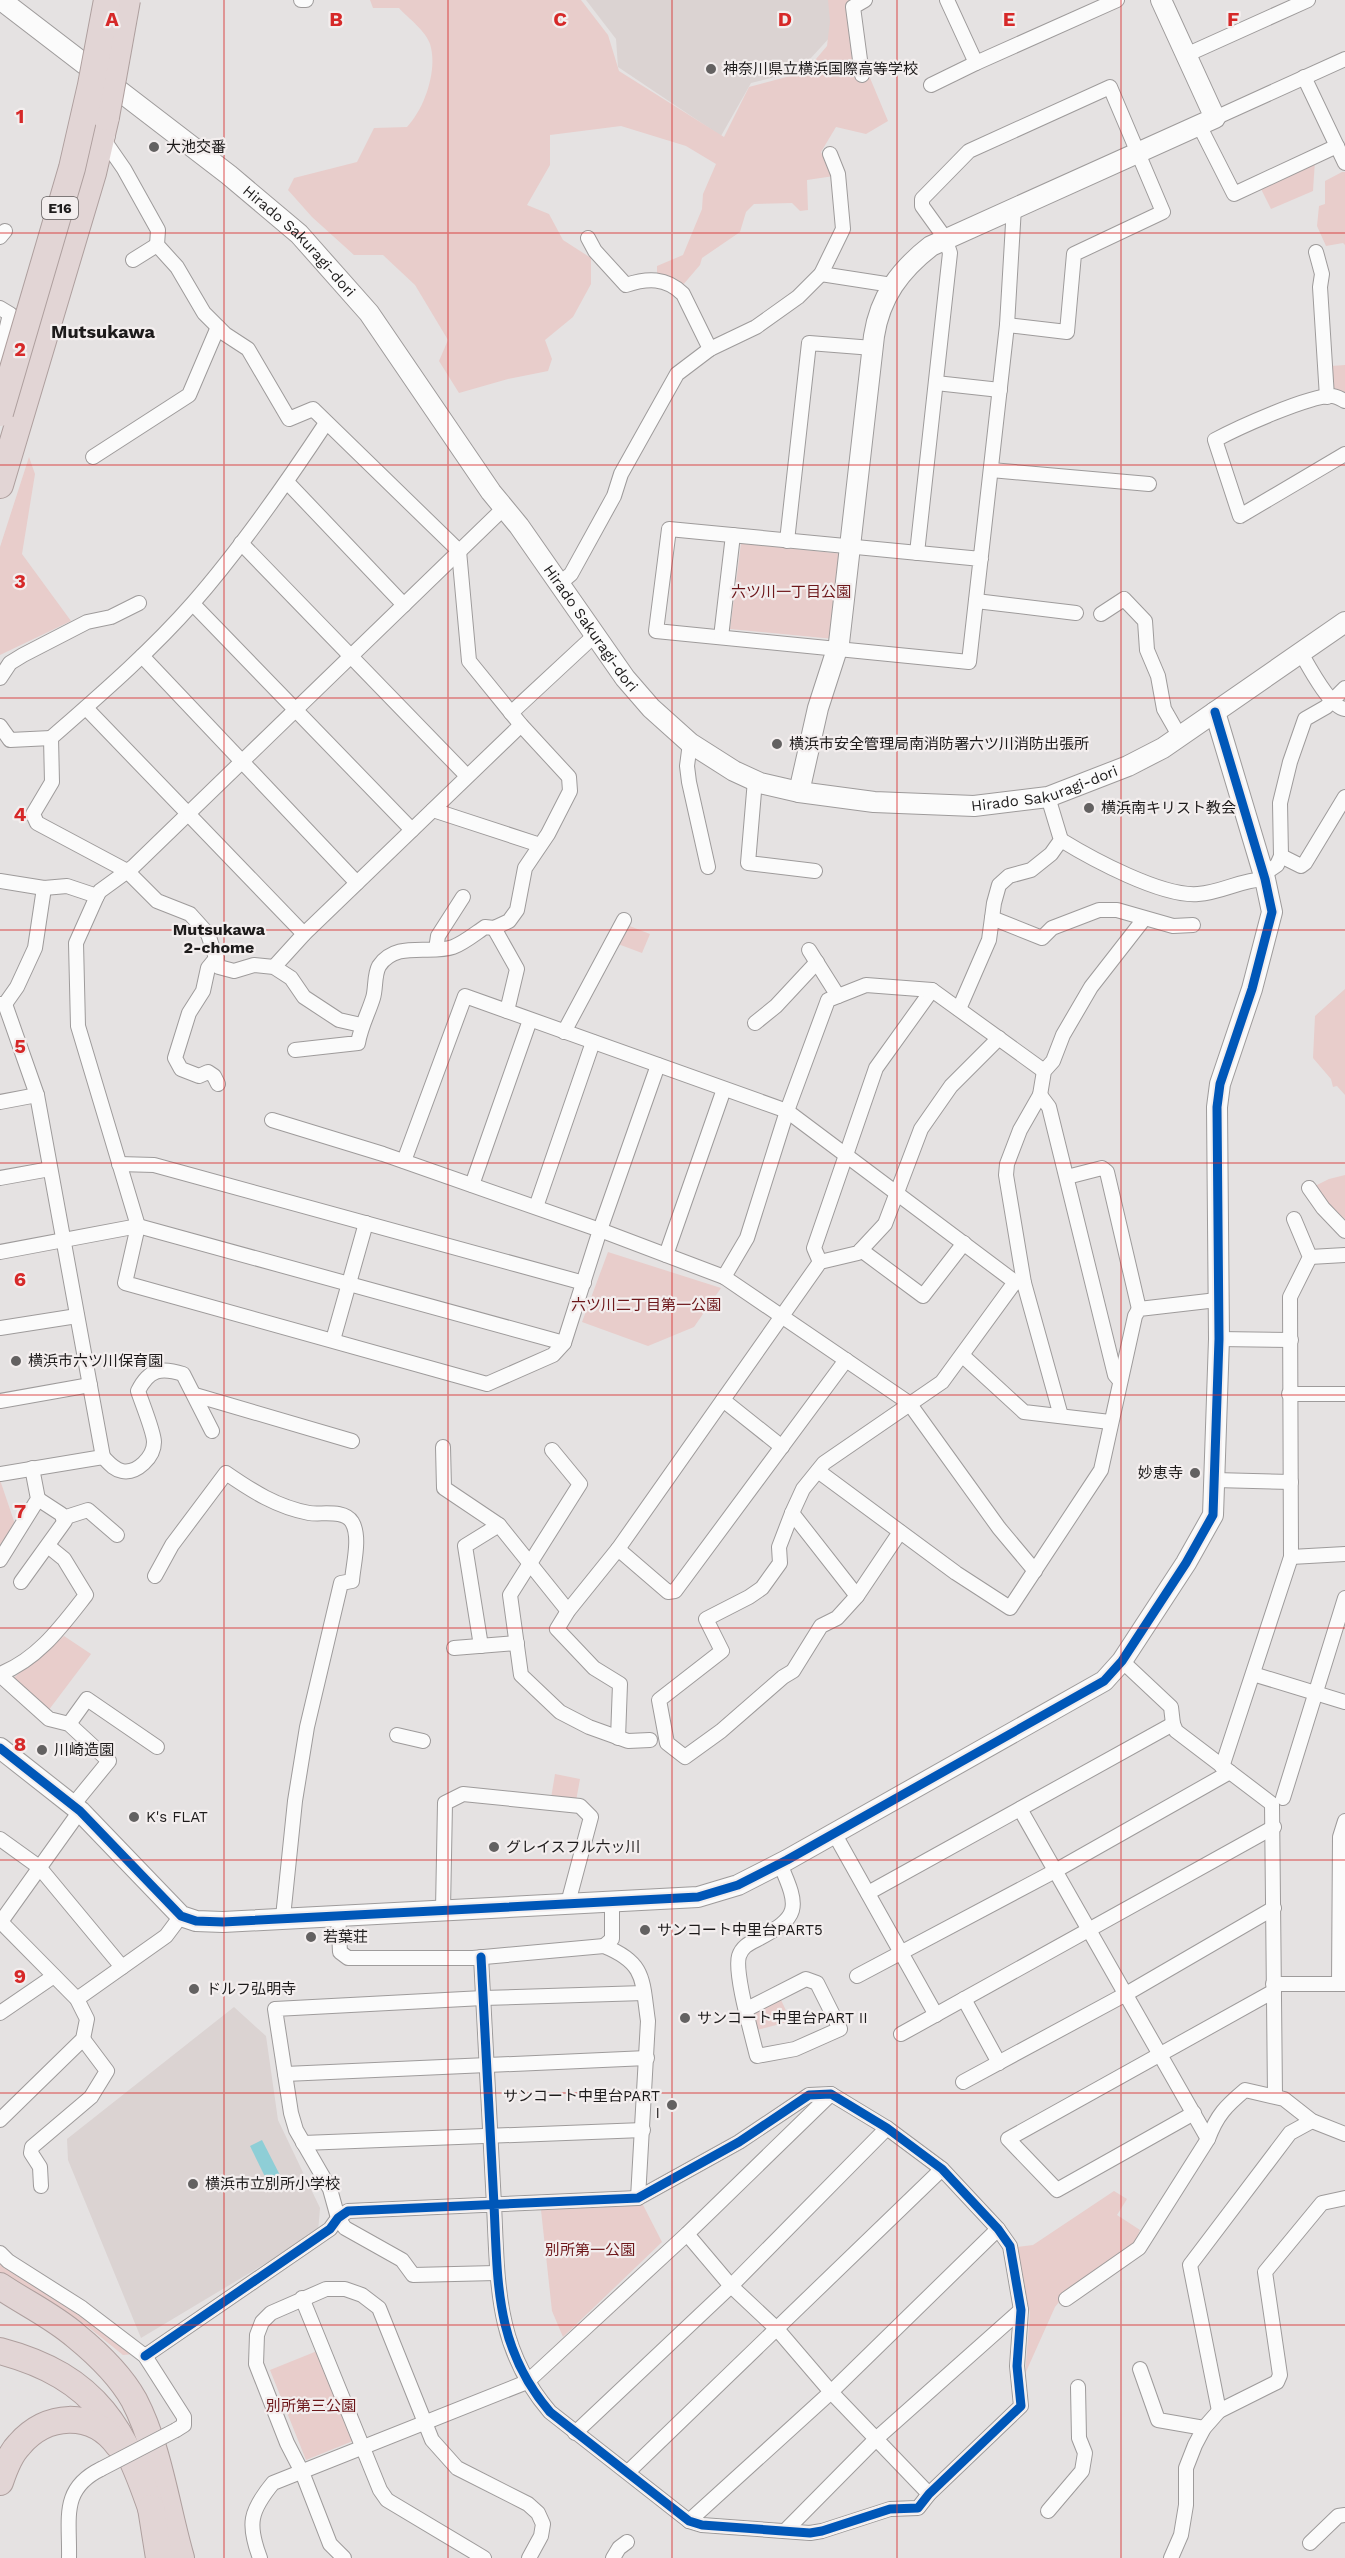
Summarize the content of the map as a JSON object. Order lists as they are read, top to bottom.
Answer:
{
  "streets": {
    "highway": ["E16"],
    "street": ["Hirado Sakuragi-dori"]
  },
  "districts": ["Mutsukawa", "Mutsukawa 2-chome"],
  "parks": [
    "六ツ川一丁目公園",
    "六ツ川二丁目第一公園",
    "別所第一公園",
    "別所第三公園"
  ],
  "places": [
    "神奈川県立横浜国際高等学校",
    "大池交番",
    "横浜市安全管理局南消防署六ツ川消防出張所",
    "横浜南キリスト教会",
    "横浜市六ツ川保育園",
    "妙恵寺",
    "川崎造園",
    "K's FLAT",
    "グレイスフル六ッ川",
    "サンコート中里台PART5",
    "若葉荘",
    "ドルフ弘明寺",
    "サンコート中里台PART II",
    "サンコート中里台PART I",
    "横浜市立別所小学校"
  ],
  "grid": {
    "columns": [
      "A",
      "B",
      "C",
      "D",
      "E",
      "F"
    ],
    "rows": [
      "1",
      "2",
      "3",
      "4",
      "5",
      "6",
      "7",
      "8",
      "9"
    ]
  }
}
